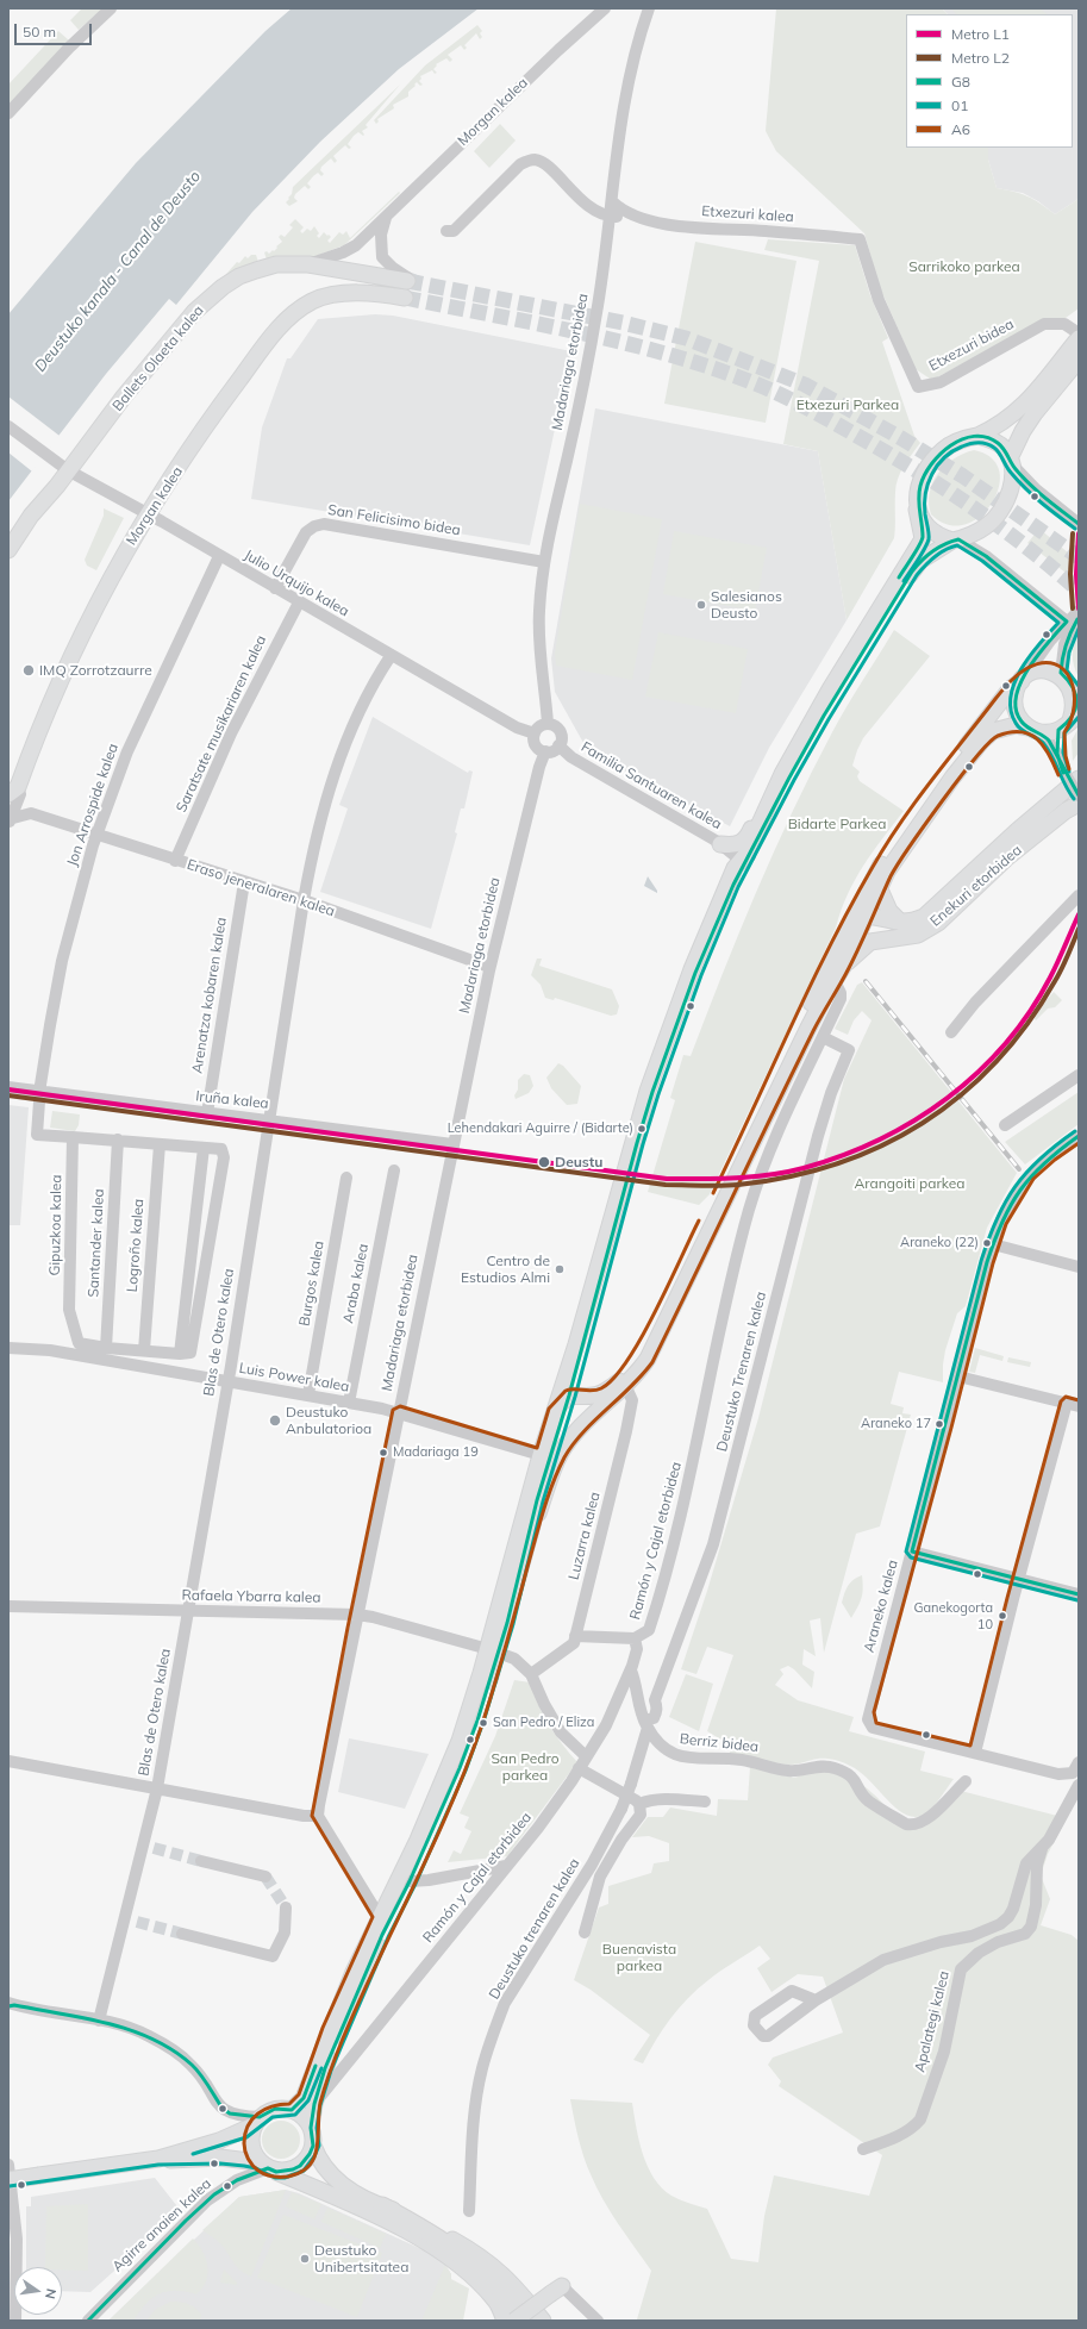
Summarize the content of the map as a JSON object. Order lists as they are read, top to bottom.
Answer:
{
  "streets": {
    "main road": ["Morgan kalea", "Ballets Olaeta kalea", "Enekuri etorbidea"],
    "street": [
      "Etxezuri kalea",
      "Etxezuri bidea",
      "Madariaga etorbidea",
      "San Felicisimo bidea",
      "Julio Urquijo kalea",
      "Saratsate musikariaren kalea",
      "Familia Santuaren kalea",
      "Jon Arrospide kalea",
      "Eraso jeneralaren kalea",
      "Arenatza kobaren kalea",
      "Iruña kalea",
      "Gipuzkoa kalea",
      "Santander kalea",
      "Logroño kalea",
      "Burgos kalea",
      "Araba kalea",
      "Blas de Otero kalea",
      "Deustuko Trenaren kalea",
      "Luis Power kalea",
      "Luzarra kalea",
      "Ramón y Cajal etorbidea",
      "Rafaela Ybarra kalea",
      "Araneko kalea",
      "Berriz bidea",
      "Deustuko trenaren kalea",
      "Apalategi kalea",
      "Agirre anaien kalea"
    ]
  },
  "crossings": [
    ["Morgan kalea", "Ballets Olaeta kalea"],
    ["Morgan kalea", "Julio Urquijo kalea"],
    ["Etxezuri kalea", "Etxezuri bidea"],
    ["Etxezuri kalea", "Madariaga etorbidea"],
    ["Ballets Olaeta kalea", "Julio Urquijo kalea"],
    ["Madariaga etorbidea", "San Felicisimo bidea"],
    ["Madariaga etorbidea", "Julio Urquijo kalea"],
    ["Madariaga etorbidea", "Familia Santuaren kalea"],
    ["Madariaga etorbidea", "Eraso jeneralaren kalea"],
    ["Madariaga etorbidea", "Iruña kalea"],
    ["Madariaga etorbidea", "Luis Power kalea"],
    ["Madariaga etorbidea", "Rafaela Ybarra kalea"],
    ["San Felicisimo bidea", "Julio Urquijo kalea"],
    ["Julio Urquijo kalea", "Saratsate musikariaren kalea"],
    ["Julio Urquijo kalea", "Familia Santuaren kalea"],
    ["Julio Urquijo kalea", "Jon Arrospide kalea"],
    ["Julio Urquijo kalea", "Blas de Otero kalea"],
    ["Saratsate musikariaren kalea", "Eraso jeneralaren kalea"],
    ["Jon Arrospide kalea", "Eraso jeneralaren kalea"],
    ["Jon Arrospide kalea", "Iruña kalea"],
    ["Jon Arrospide kalea", "Gipuzkoa kalea"],
    ["Enekuri etorbidea", "Luzarra kalea"],
    ["Enekuri etorbidea", "Ramón y Cajal etorbidea"],
    ["Eraso jeneralaren kalea", "Arenatza kobaren kalea"],
    ["Eraso jeneralaren kalea", "Blas de Otero kalea"],
    ["Arenatza kobaren kalea", "Iruña kalea"],
    ["Iruña kalea", "Blas de Otero kalea"],
    ["Gipuzkoa kalea", "Santander kalea"],
    ["Gipuzkoa kalea", "Logroño kalea"],
    ["Burgos kalea", "Luis Power kalea"],
    ["Araba kalea", "Luis Power kalea"],
    ["Blas de Otero kalea", "Luis Power kalea"],
    ["Blas de Otero kalea", "Rafaela Ybarra kalea"],
    ["Deustuko Trenaren kalea", "Ramón y Cajal etorbidea"],
    ["Deustuko Trenaren kalea", "Berriz bidea"],
    ["Deustuko Trenaren kalea", "Deustuko trenaren kalea"],
    ["Luzarra kalea", "Rafaela Ybarra kalea"],
    ["Berriz bidea", "Deustuko trenaren kalea"]
  ],
  "water": ["Deustuko kanala - Canal de Deusto"],
  "parks": [
    "Sarrikoko parkea",
    "Etxezuri Parkea",
    "Bidarte Parkea",
    "Arangoiti parkea",
    "San Pedro parkea",
    "Buenavista parkea"
  ],
  "places": [
    "Salesianos Deusto",
    "IMQ Zorrotzaurre",
    "Lehendakari Aguirre / (Bidarte)",
    "Deustu",
    "Araneko (22)",
    "Centro de Estudios Almi",
    "Deustuko Anbulatorioa",
    "Araneko 17",
    "Madariaga 19",
    "Ganekogorta 10",
    "San Pedro / Eliza",
    "Deustuko Unibertsitatea"
  ],
  "lines": [
    "transit line G8",
    "transit line 01",
    "metro line L1",
    "metro line L2",
    "transit line A6"
  ],
  "legend": [
    "Metro L1",
    "Metro L2",
    "G8",
    "01",
    "A6"
  ],
  "scale_bar": "50 m",
  "north": "right"
}
